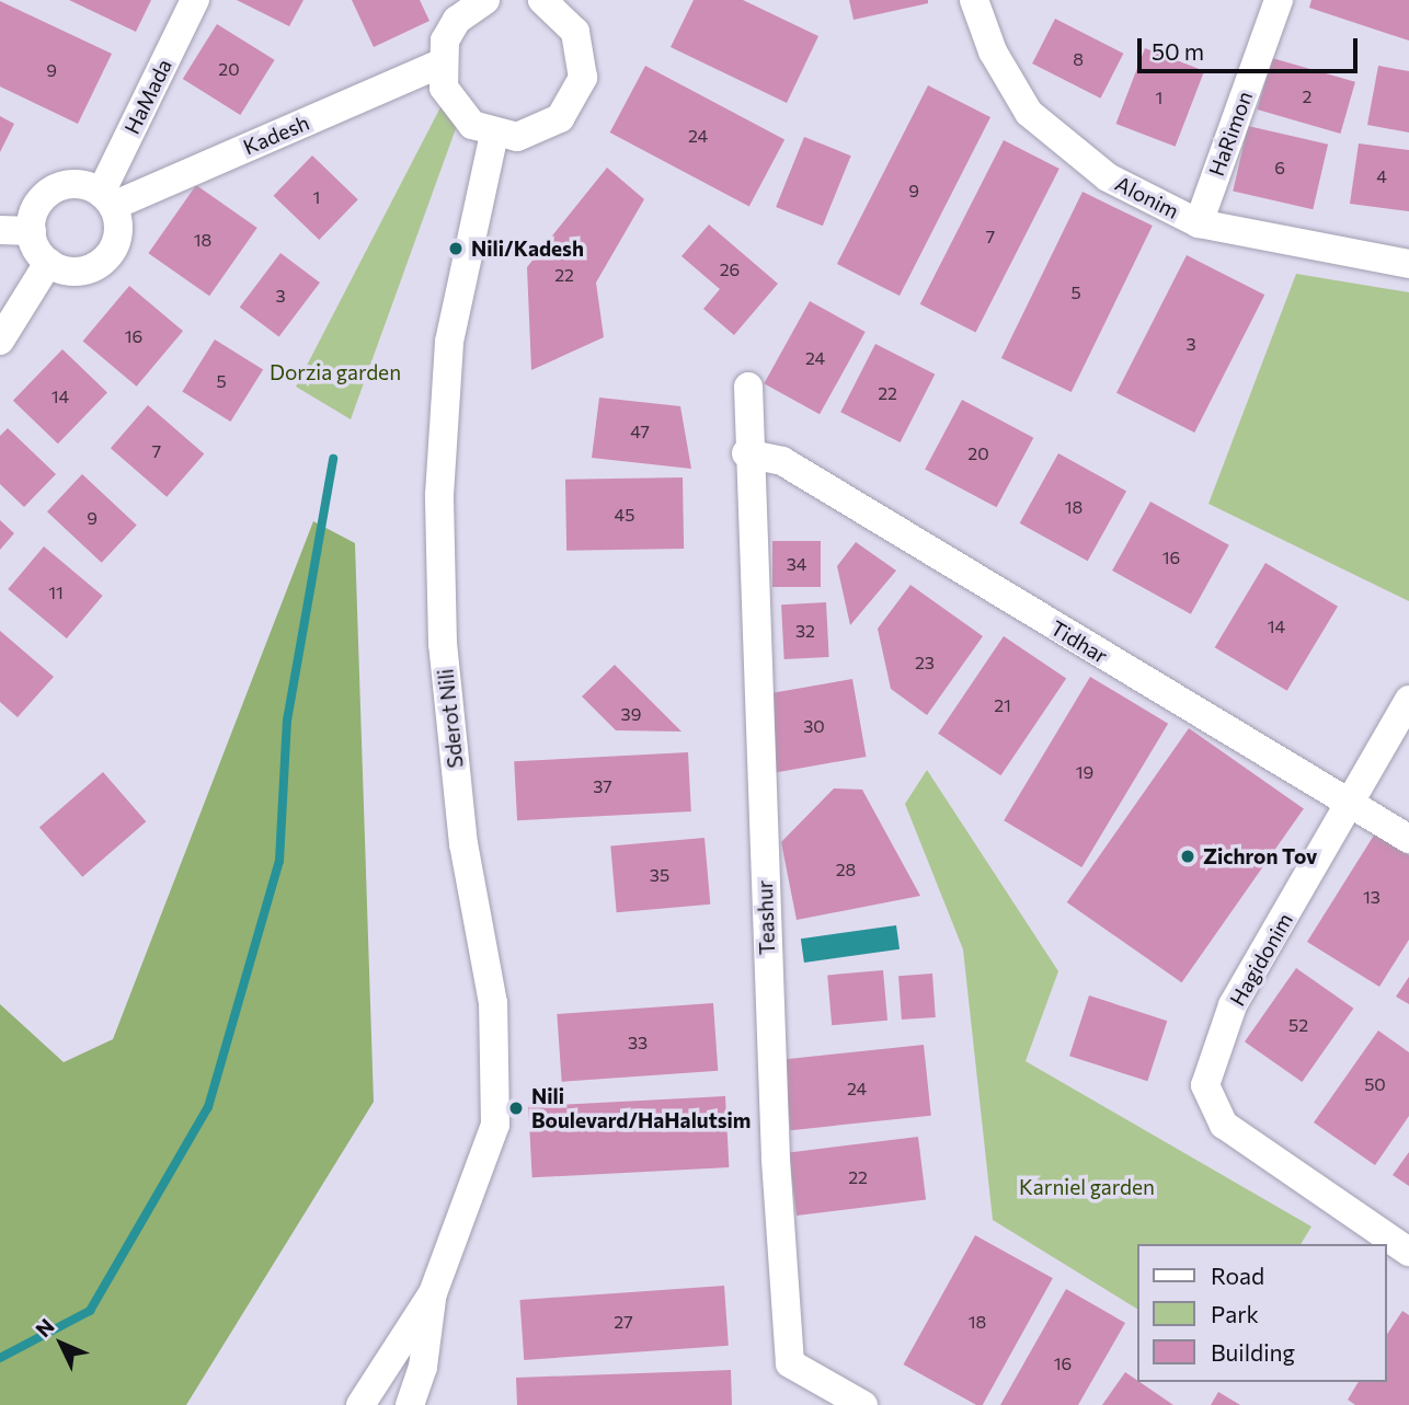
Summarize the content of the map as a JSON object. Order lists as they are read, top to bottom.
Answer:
{
  "streets": {
    "street": [
      "HaMada",
      "HaRimon",
      "Kadesh",
      "Alonim",
      "Tidhar",
      "Sderot Nili",
      "Teashur",
      "Hagidonim"
    ]
  },
  "crossings": [
    ["HaMada", "Kadesh"],
    ["HaRimon", "Alonim"],
    ["Tidhar", "Teashur"],
    ["Tidhar", "Hagidonim"]
  ],
  "parks": ["Dorzia garden", "Karniel garden"],
  "places": ["Nili/Kadesh", "Zichron Tov", "Nili Boulevard/HaHalutsim"],
  "house_numbers": [
    "8",
    "20",
    "9",
    "2",
    "1",
    "24",
    "6",
    "4",
    "9",
    "1",
    "7",
    "18",
    "26",
    "22",
    "5",
    "3",
    "16",
    "3",
    "24",
    "5",
    "22",
    "14",
    "47",
    "7",
    "20",
    "18",
    "45",
    "9",
    "16",
    "34",
    "11",
    "14",
    "32",
    "23",
    "21",
    "39",
    "30",
    "19",
    "37",
    "28",
    "35",
    "13",
    "52",
    "33",
    "50",
    "24",
    "22",
    "27",
    "18",
    "16"
  ],
  "legend": ["Road", "Park", "Building"],
  "scale_bar": "50 m",
  "north": "top left"
}
